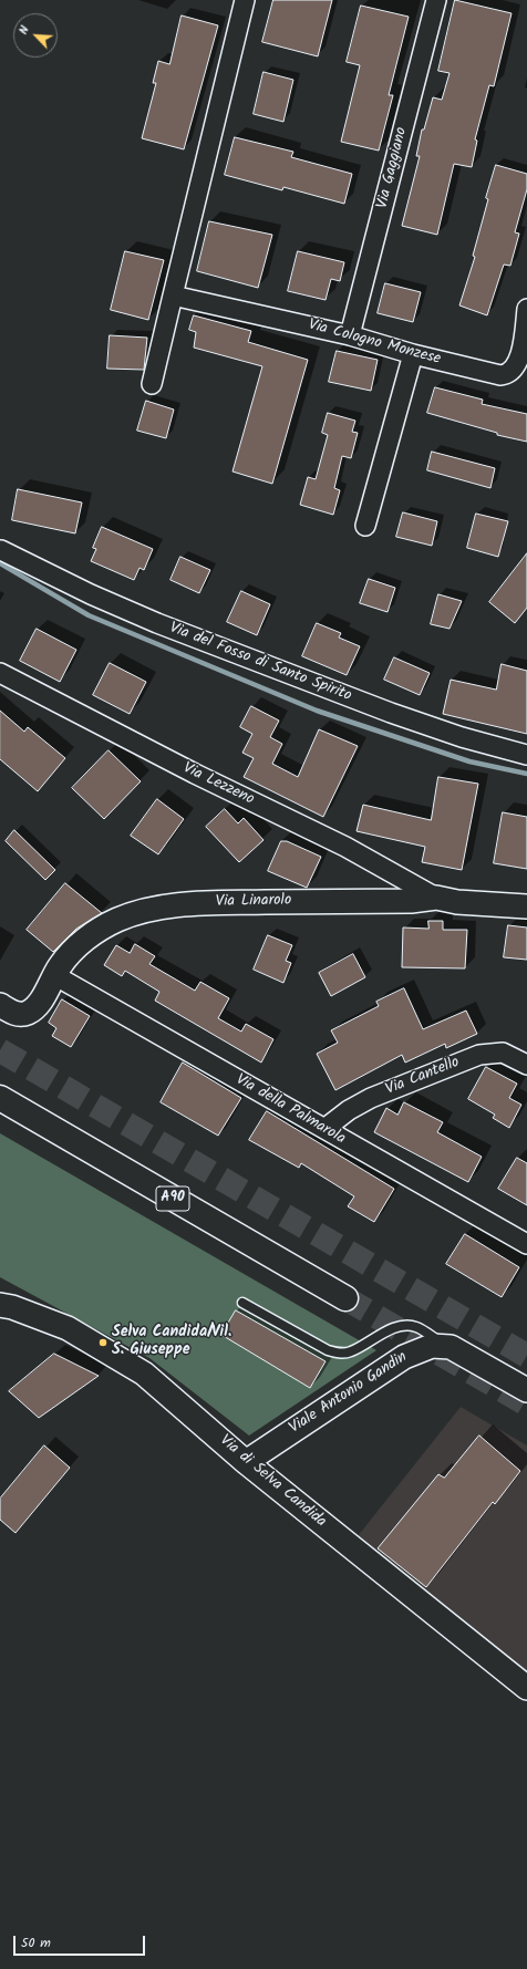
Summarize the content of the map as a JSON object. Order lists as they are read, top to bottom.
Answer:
{
  "streets": {
    "highway": ["A90"],
    "street": [
      "Via Gaggiano",
      "Via Cologno Monzese",
      "Via del Fosso di Santo Spirito",
      "Via Lezzeno",
      "Via Linarolo",
      "Via Cantello",
      "Via della Palmarola",
      "Viale Antonio Gandin",
      "Via di Selva Candida"
    ]
  },
  "crossings": [
    ["Via Gaggiano", "Via Cologno Monzese"],
    ["Via Lezzeno", "Via Linarolo"],
    ["Via Linarolo", "Via della Palmarola"],
    ["Via Cantello", "Via della Palmarola"],
    ["Viale Antonio Gandin", "Via di Selva Candida"]
  ],
  "places": ["Selva Candida/Vil. S. Giuseppe"],
  "scale_bar": "50 m",
  "north": "top left"
}
